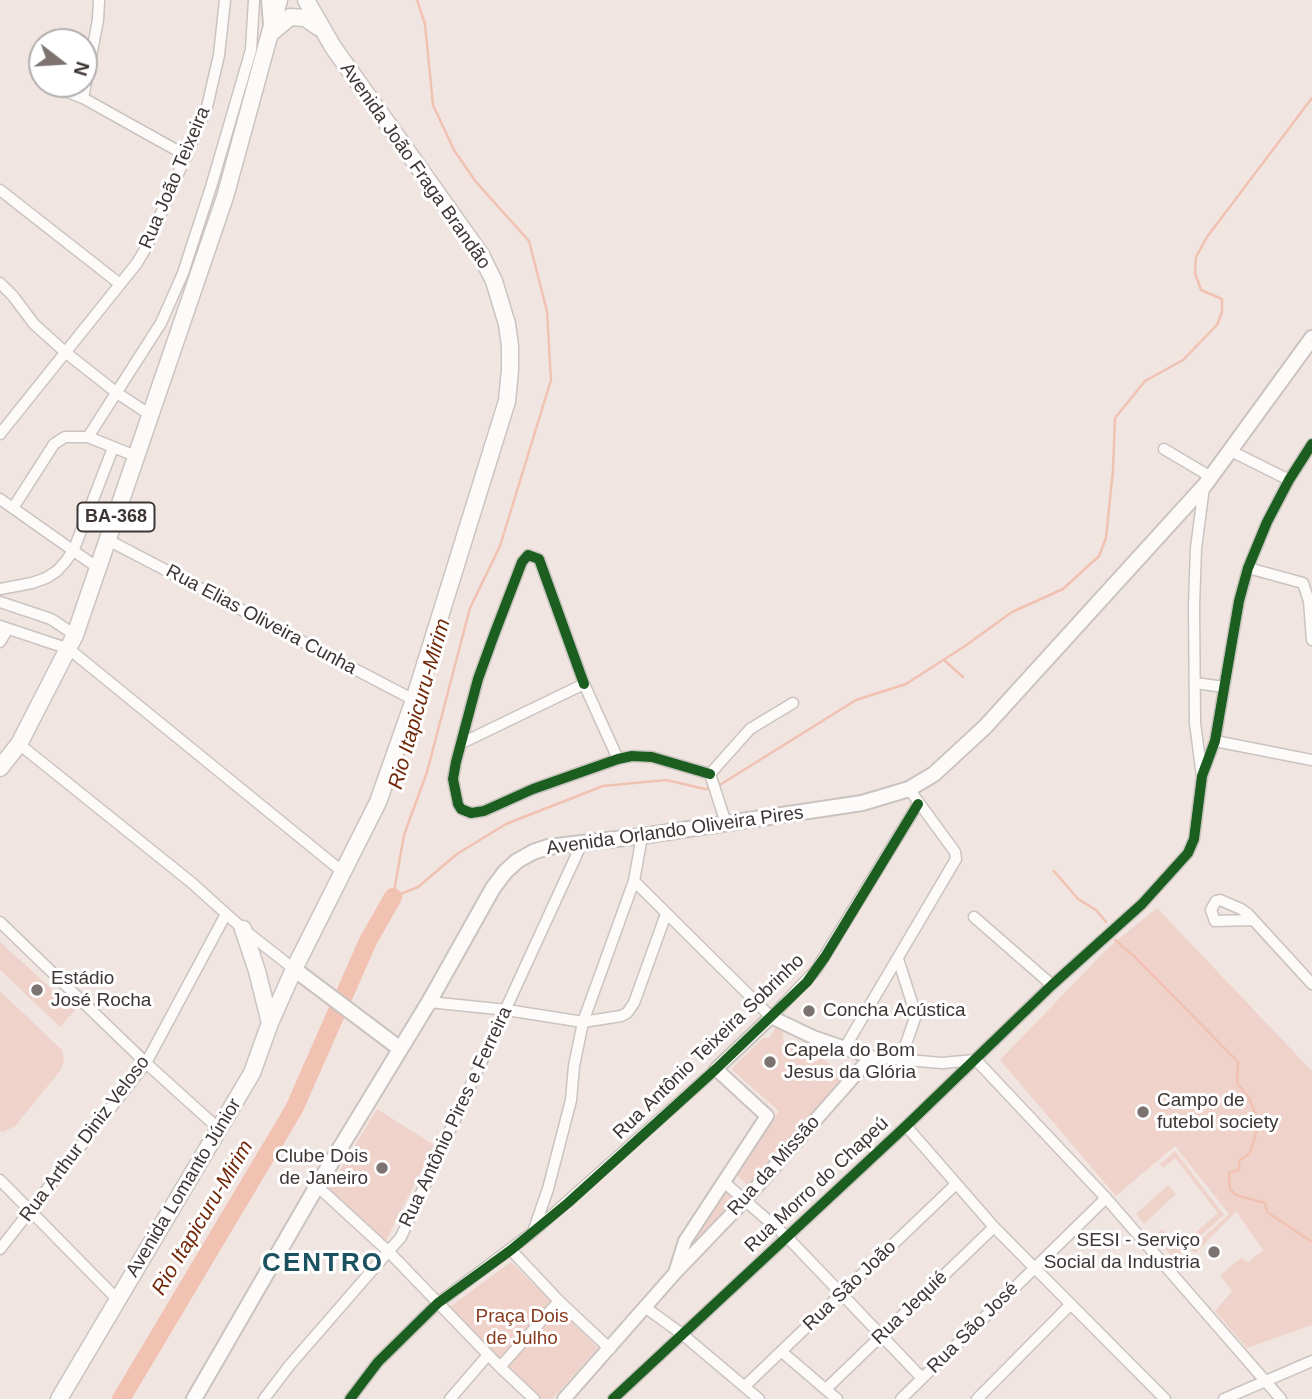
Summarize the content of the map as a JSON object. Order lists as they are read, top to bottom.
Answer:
{
  "streets": {
    "main road": [
      "Avenida João Fraga Brandão",
      "BA-368",
      "Avenida Orlando Oliveira Pires",
      "Avenida Lomanto Júnior"
    ],
    "street": [
      "Rua João Teixeira",
      "Rua Elias Oliveira Cunha",
      "Rua Antônio Teixeira Sobrinho",
      "Rua Antônio Pires e Ferreira",
      "Rua Arthur Diniz Veloso",
      "Rua da Missão",
      "Rua Morro do Chapeú",
      "Rua São João",
      "Rua Jequié",
      "Rua São José"
    ]
  },
  "crossings": [
    ["Avenida João Fraga Brandão", "Rua Elias Oliveira Cunha"],
    ["Avenida João Fraga Brandão", "Avenida Lomanto Júnior"],
    ["BA-368", "Rua Elias Oliveira Cunha"],
    ["Avenida Orlando Oliveira Pires", "Rua Antônio Pires e Ferreira"],
    ["Rua Antônio Teixeira Sobrinho", "Rua da Missão"]
  ],
  "districts": ["CENTRO"],
  "water": ["Rio Itapicuru-Mirim"],
  "parks": ["Praça Dois de Julho"],
  "places": [
    "Estádio José Rocha",
    "Concha Acústica",
    "Capela do Bom Jesus da Glória",
    "Campo de futebol society",
    "Clube Dois de Janeiro",
    "SESI - Serviço Social da Industria"
  ],
  "north": "right"
}
